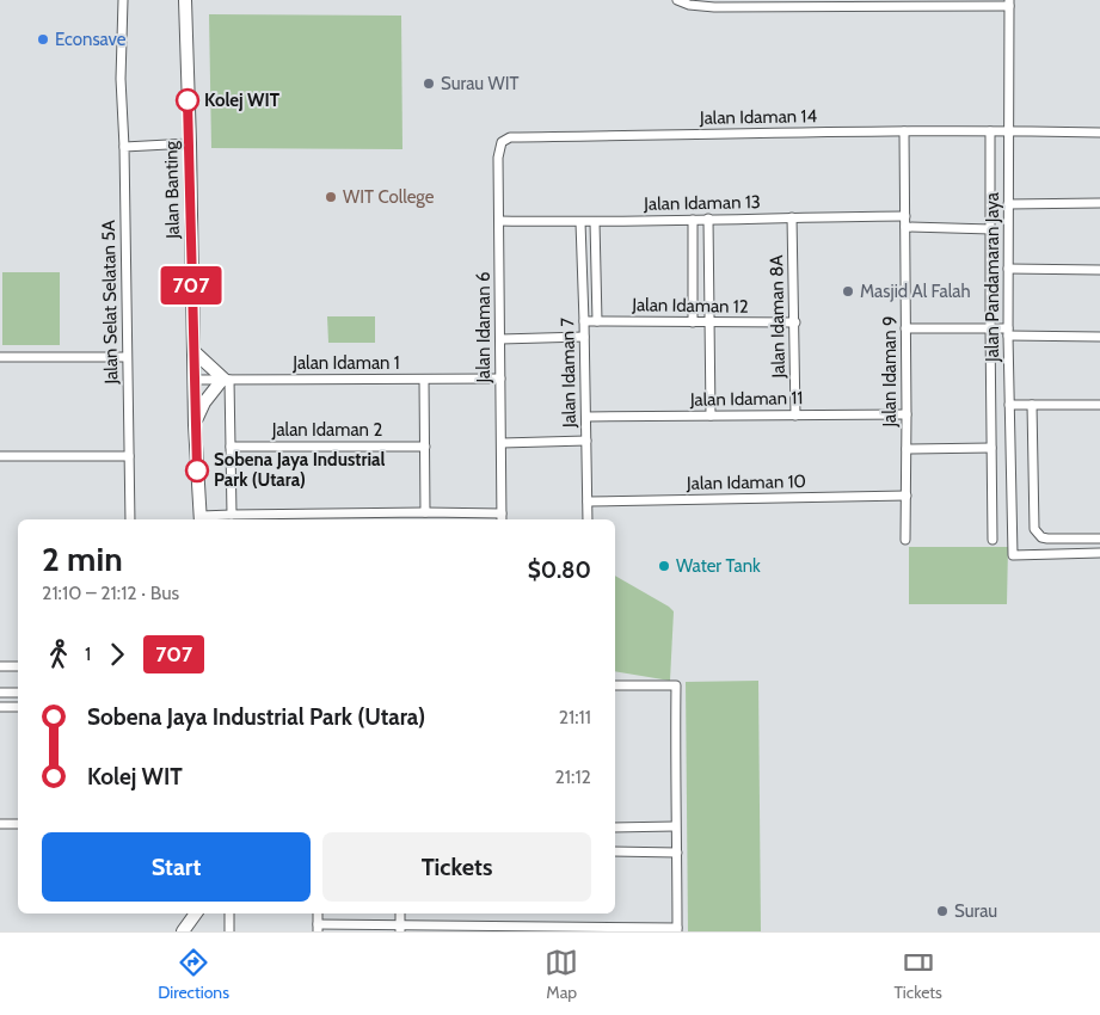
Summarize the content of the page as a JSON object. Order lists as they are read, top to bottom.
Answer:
{
  "streets": {
    "main road": ["Jalan Banting"],
    "street": [
      "Jalan Idaman 14",
      "Jalan Idaman 13",
      "Jalan Pandamaran Jaya",
      "Jalan Selat Selatan 5A",
      "Jalan Idaman 12",
      "Jalan Idaman 8A",
      "Jalan Idaman 6",
      "Jalan Idaman 1",
      "Jalan Idaman 9",
      "Jalan Idaman 7",
      "Jalan Idaman 11",
      "Jalan Idaman 2",
      "Jalan Idaman 10"
    ]
  },
  "crossings": [
    ["Jalan Idaman 14", "Jalan Pandamaran Jaya"],
    ["Jalan Idaman 14", "Jalan Idaman 6"],
    ["Jalan Idaman 14", "Jalan Idaman 9"],
    ["Jalan Banting", "Jalan Idaman 1"],
    ["Jalan Idaman 13", "Jalan Idaman 8A"],
    ["Jalan Idaman 13", "Jalan Idaman 6"],
    ["Jalan Idaman 13", "Jalan Idaman 9"],
    ["Jalan Idaman 13", "Jalan Idaman 7"],
    ["Jalan Idaman 12", "Jalan Idaman 8A"],
    ["Jalan Idaman 12", "Jalan Idaman 7"],
    ["Jalan Idaman 8A", "Jalan Idaman 11"],
    ["Jalan Idaman 6", "Jalan Idaman 1"],
    ["Jalan Idaman 9", "Jalan Idaman 11"],
    ["Jalan Idaman 9", "Jalan Idaman 10"],
    ["Jalan Idaman 7", "Jalan Idaman 11"],
    ["Jalan Idaman 7", "Jalan Idaman 10"]
  ],
  "places": [
    "Econsave",
    "Surau WIT",
    "Kolej WIT",
    "WIT College",
    "Masjid Al Falah",
    "Sobena Jaya Industrial Park (Utara)",
    "Water Tank",
    "Surau"
  ],
  "lines": ["bus line 707"],
  "page": {
    "on_map": "707",
    "heading": ["2 min", "21:10 – 21:12 · Bus", "$0.80"],
    "legs": ["1", "707"],
    "list": [
      {
        "name": "Sobena Jaya Industrial Park (Utara)",
        "value": "21:11"
      },
      {
        "name": "Kolej WIT",
        "value": "21:12"
      }
    ],
    "buttons": ["Start", "Tickets"],
    "tabs": ["Directions", "Map", "Tickets"]
  }
}
